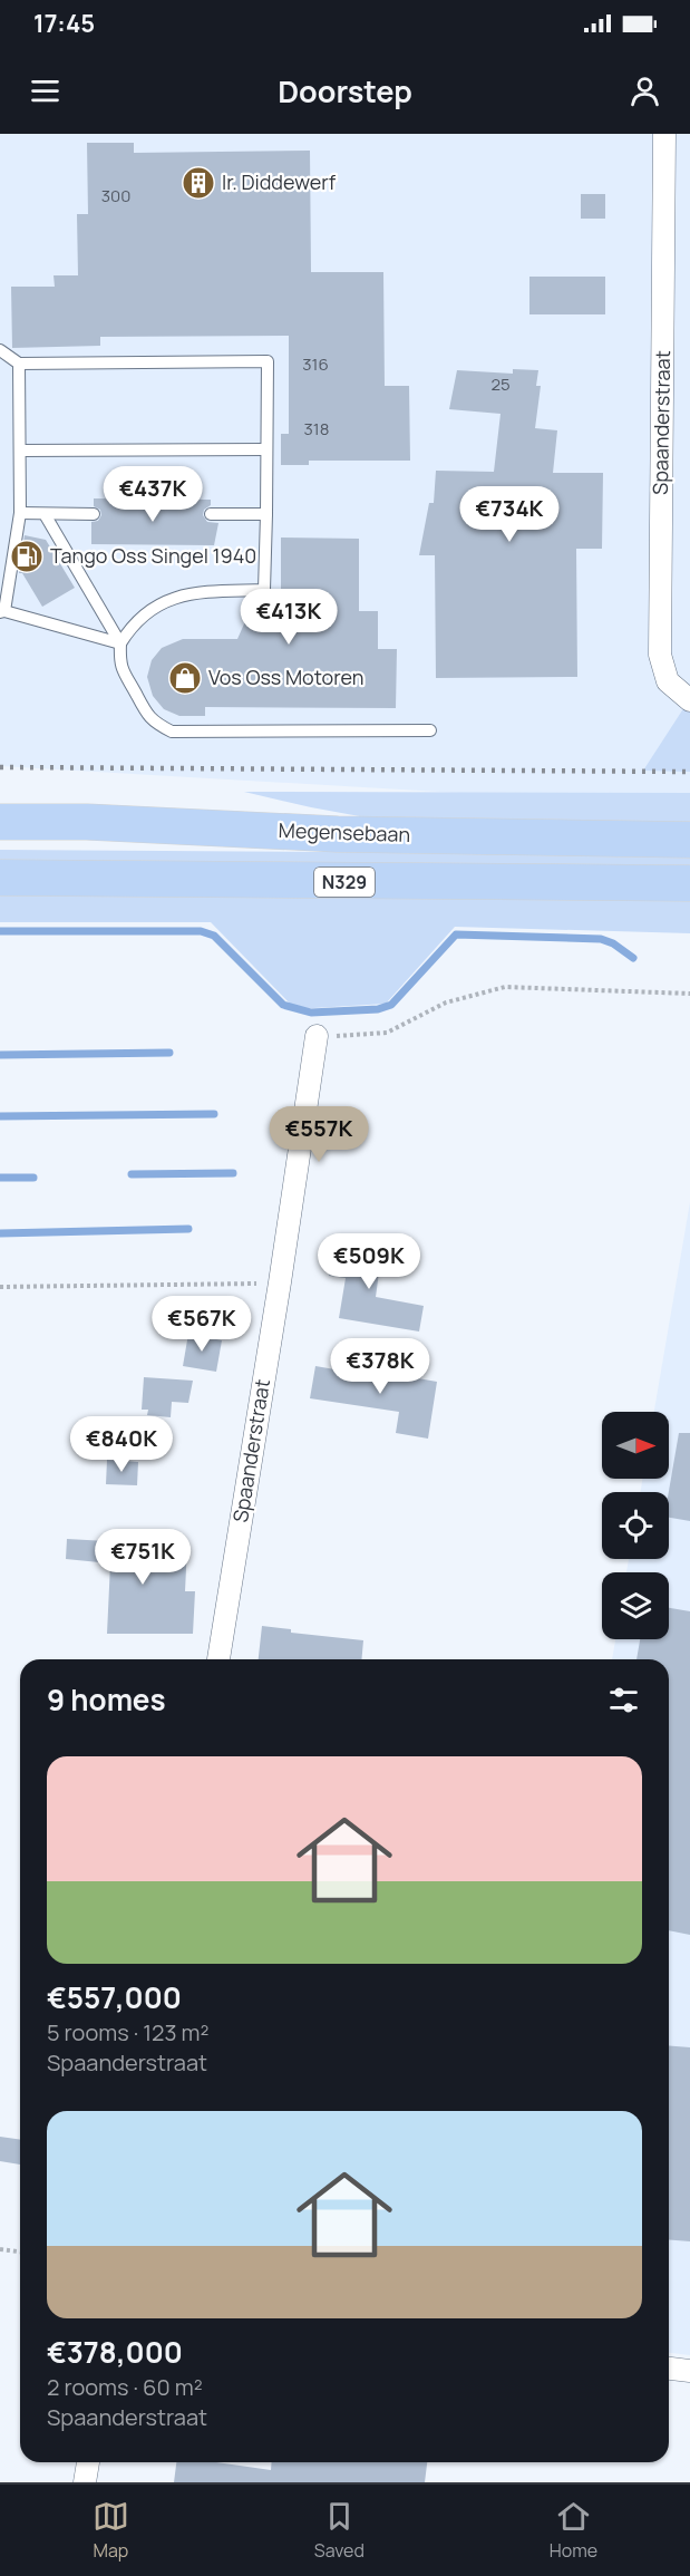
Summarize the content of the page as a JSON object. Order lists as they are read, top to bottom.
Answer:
{
  "streets": {
    "main road": ["Megensebaan", "N329"],
    "street": ["Spaanderstraat"]
  },
  "places": {
    "building": ["Ir. Diddewerf"],
    "fuel station": ["Tango Oss Singel 1940"],
    "shop": ["Vos Oss Motoren"]
  },
  "house_numbers": [
    "300",
    "316",
    "25",
    "318"
  ],
  "north": "right",
  "page": {
    "status": "17:45",
    "header": "Doorstep",
    "price": [
      "€437K",
      "€734K",
      "€413K",
      "€557K",
      "€509K",
      "€567K",
      "€378K",
      "€840K",
      "€751K"
    ],
    "heading": "9 homes",
    "list": [
      {
        "name": "€557,000",
        "note": "5 rooms · 123 m² · Spaanderstraat"
      },
      {
        "name": "€378,000",
        "note": "2 rooms · 60 m² · Spaanderstraat"
      }
    ],
    "tabs": ["Map", "Saved", "Home"]
  }
}
